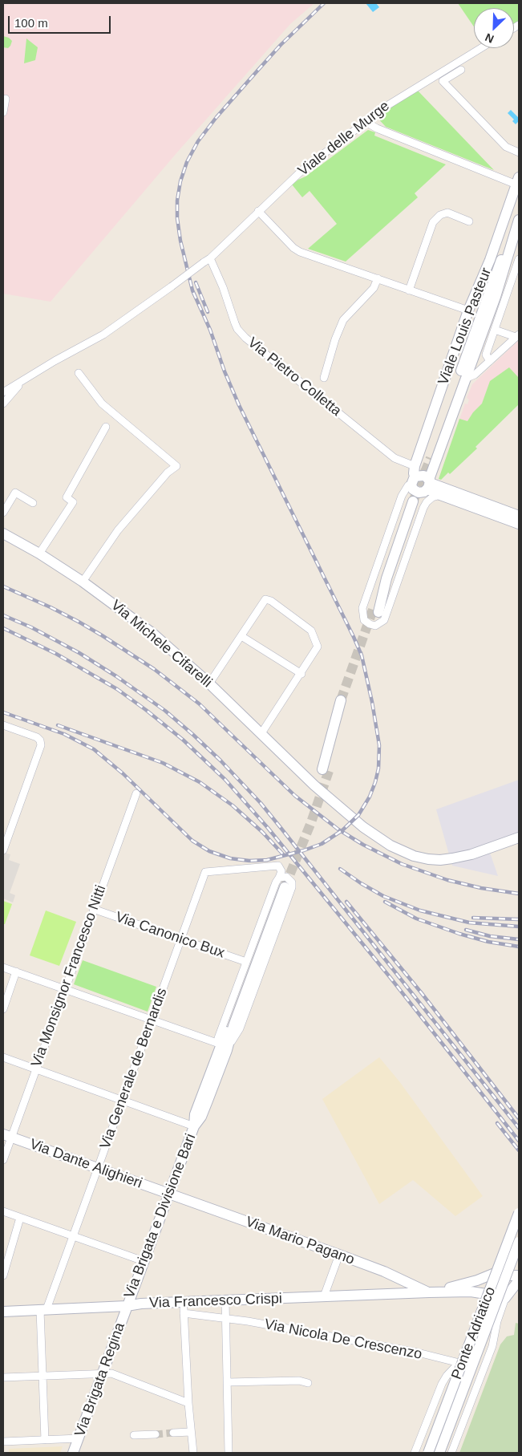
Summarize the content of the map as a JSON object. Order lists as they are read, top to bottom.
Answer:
{
  "streets": {
    "main road": [
      "Viale Louis Pasteur",
      "Via Michele Cifarelli",
      "Via Dante Alighieri",
      "Via Brigata e Divisione Bari",
      "Via Mario Pagano",
      "Via Francesco Crispi",
      "Ponte Adriatico",
      "Via Brigata Regina"
    ],
    "street": [
      "Viale delle Murge",
      "Via Pietro Colletta",
      "Via Canonico Bux",
      "Via Monsignor Francesco Nitti",
      "Via Generale de Bernardis",
      "Via Nicola De Crescenzo"
    ]
  },
  "crossings": [
    ["Viale delle Murge", "Via Pietro Colletta"],
    ["Viale Louis Pasteur", "Via Pietro Colletta"],
    ["Via Canonico Bux", "Via Monsignor Francesco Nitti"],
    ["Via Canonico Bux", "Via Generale de Bernardis"],
    ["Via Monsignor Francesco Nitti", "Via Dante Alighieri"],
    ["Via Generale de Bernardis", "Via Dante Alighieri"],
    ["Via Generale de Bernardis", "Via Francesco Crispi"],
    ["Via Dante Alighieri", "Via Brigata e Divisione Bari"],
    ["Via Dante Alighieri", "Via Mario Pagano"],
    ["Via Brigata e Divisione Bari", "Via Mario Pagano"],
    ["Via Brigata e Divisione Bari", "Via Francesco Crispi"],
    ["Via Brigata e Divisione Bari", "Via Brigata Regina"],
    ["Via Mario Pagano", "Via Francesco Crispi"],
    ["Via Francesco Crispi", "Via Brigata Regina"]
  ],
  "scale_bar": "100 m",
  "north": "bottom left"
}
